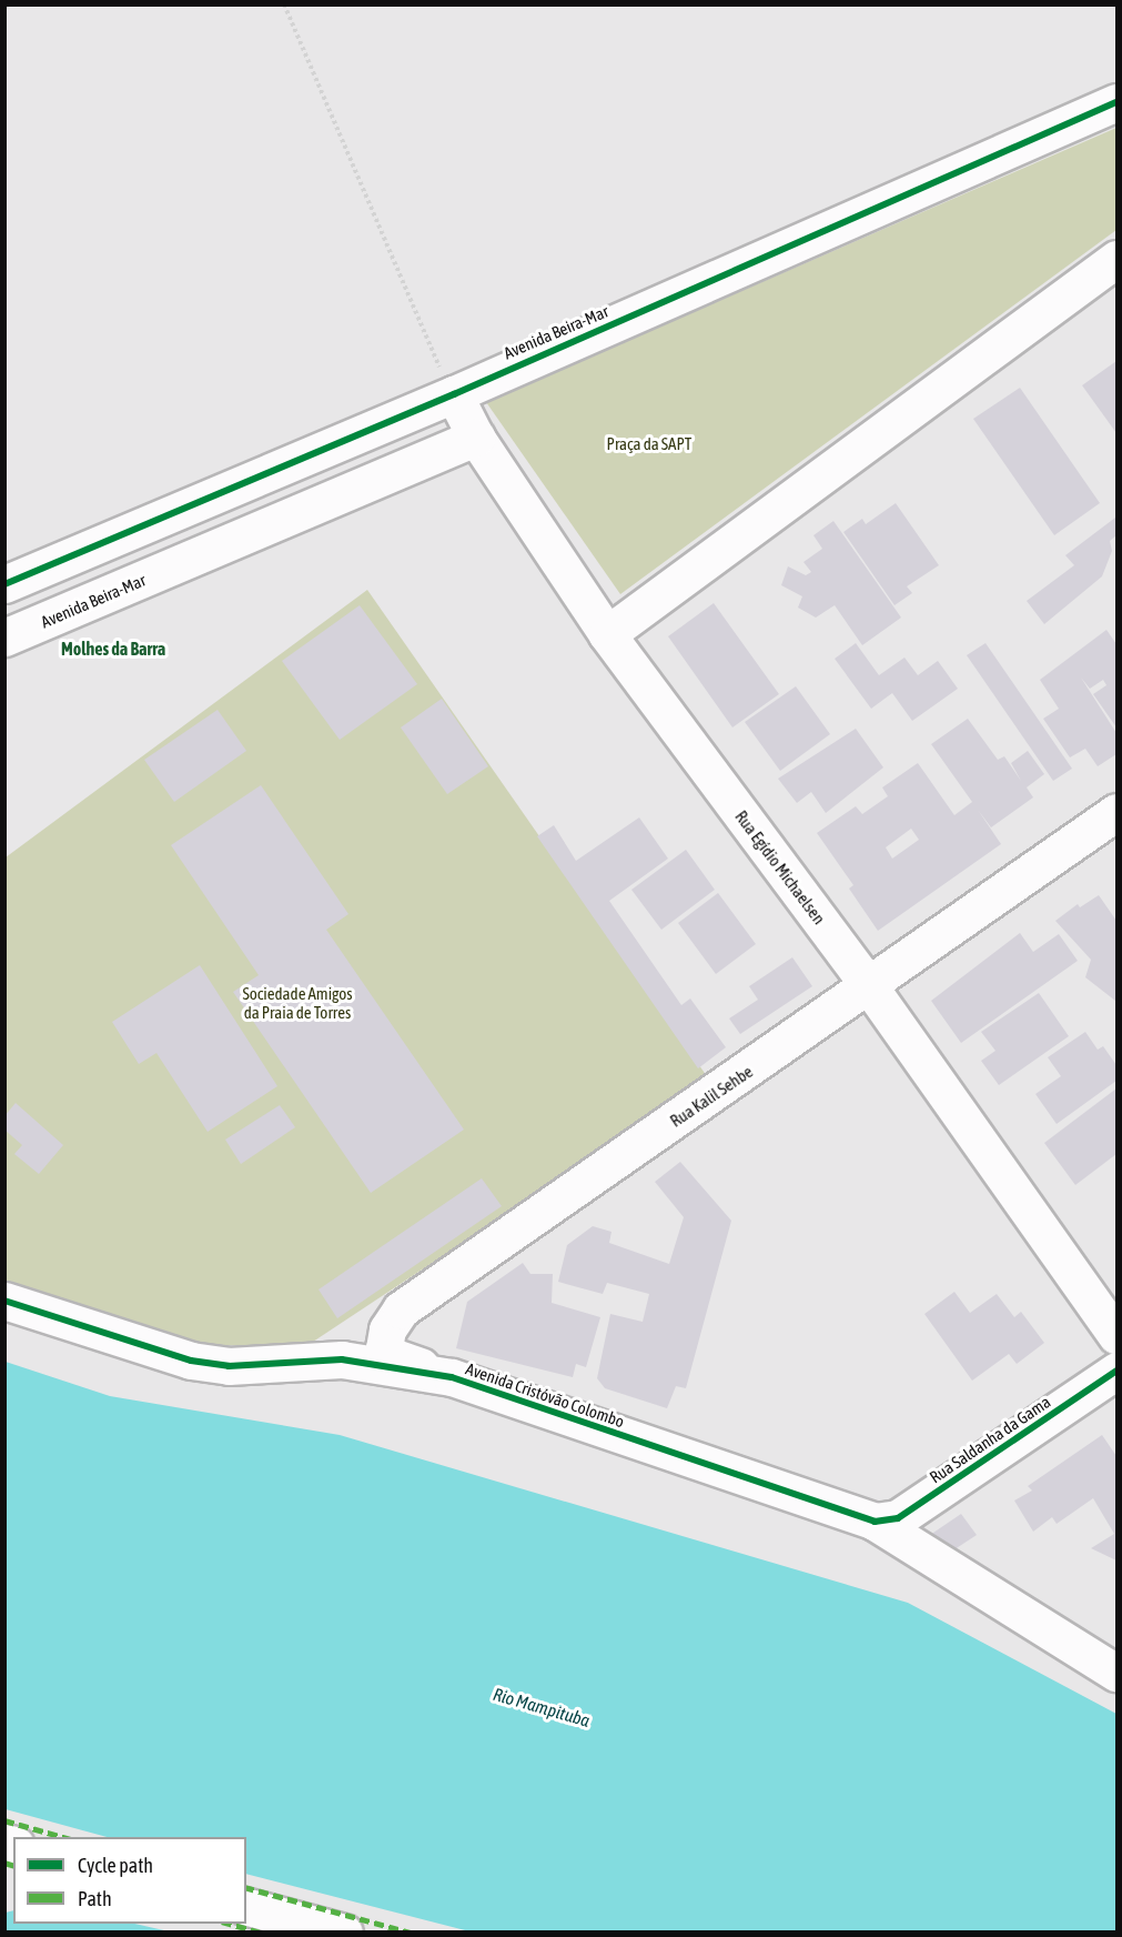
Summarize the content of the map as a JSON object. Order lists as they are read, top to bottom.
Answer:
{
  "streets": {
    "street": [
      "Avenida Beira-Mar",
      "Rua Egídio Michaelsen",
      "Rua Kalil Sehbe",
      "Avenida Cristóvão Colombo",
      "Rua Saldanha da Gama"
    ]
  },
  "crossings": [
    ["Avenida Beira-Mar", "Rua Egídio Michaelsen"],
    ["Rua Egídio Michaelsen", "Rua Kalil Sehbe"],
    ["Rua Kalil Sehbe", "Avenida Cristóvão Colombo"],
    ["Avenida Cristóvão Colombo", "Rua Saldanha da Gama"]
  ],
  "districts": ["Molhes da Barra"],
  "water": ["Rio Mampituba"],
  "parks": ["Praça da SAPT", "Sociedade Amigos da Praia de Torres"],
  "legend": ["Cycle path", "Path"]
}
